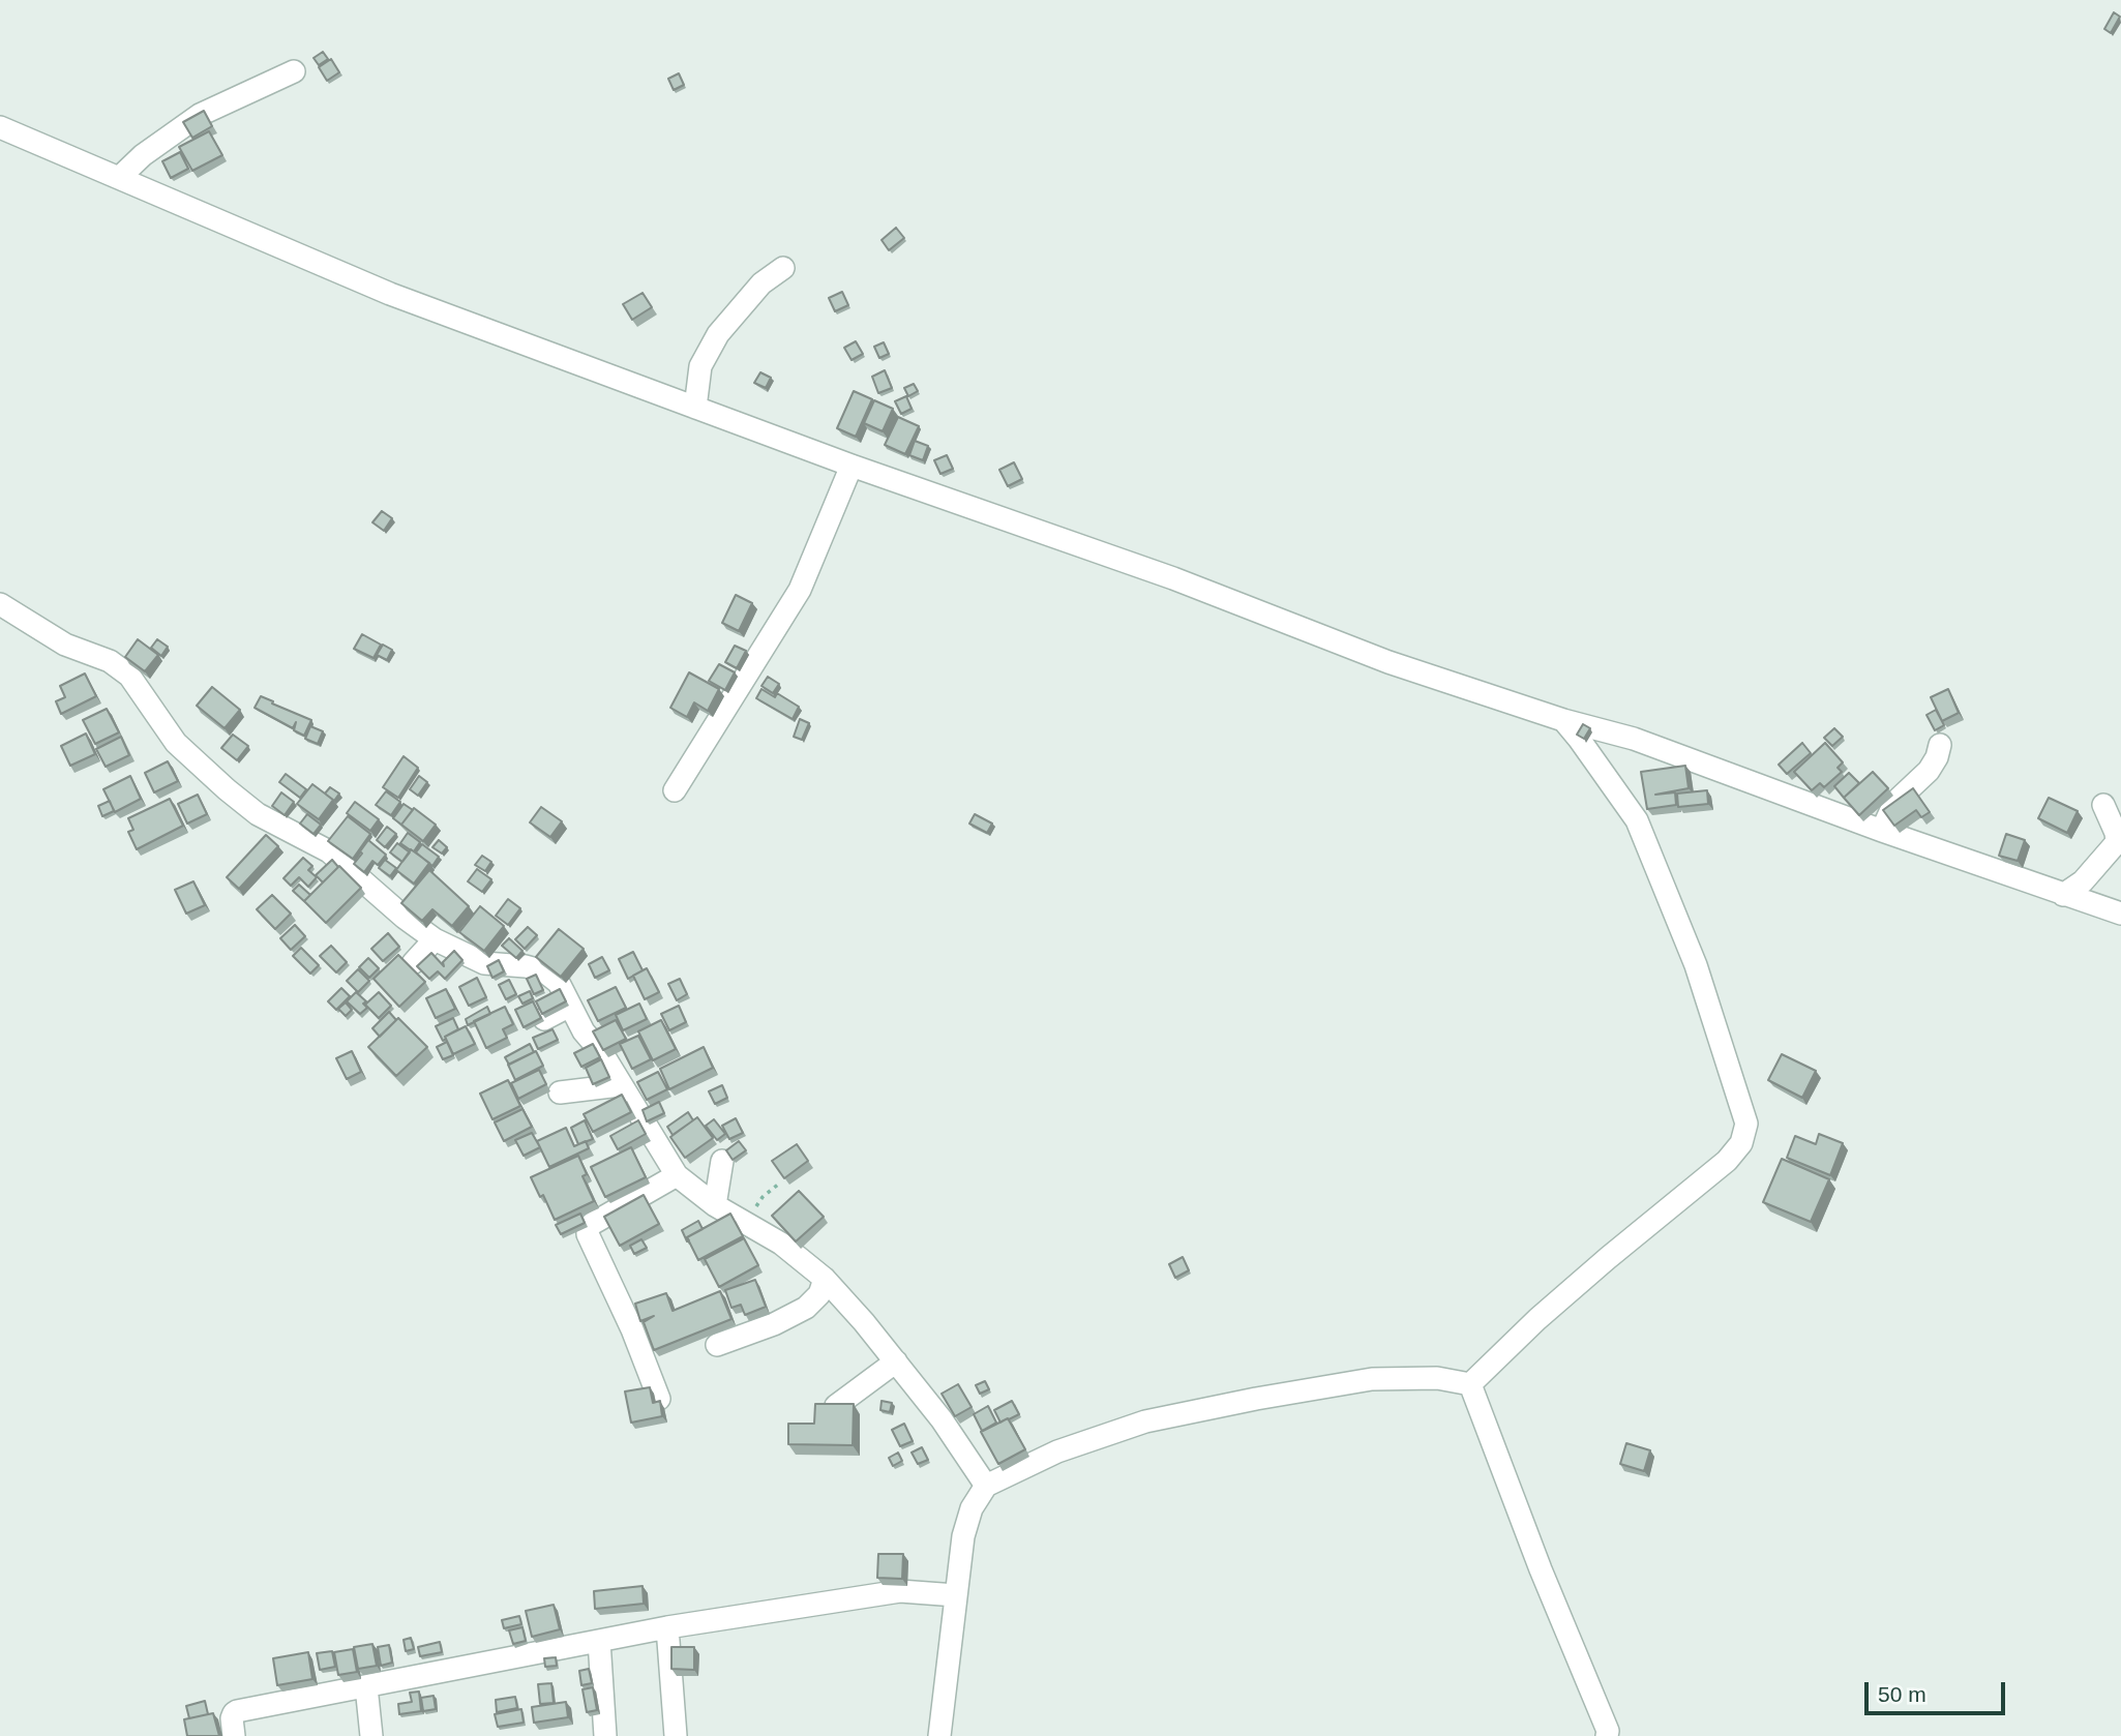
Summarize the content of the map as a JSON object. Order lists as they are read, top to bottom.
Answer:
{
  "scale_bar": "50 m"
}
